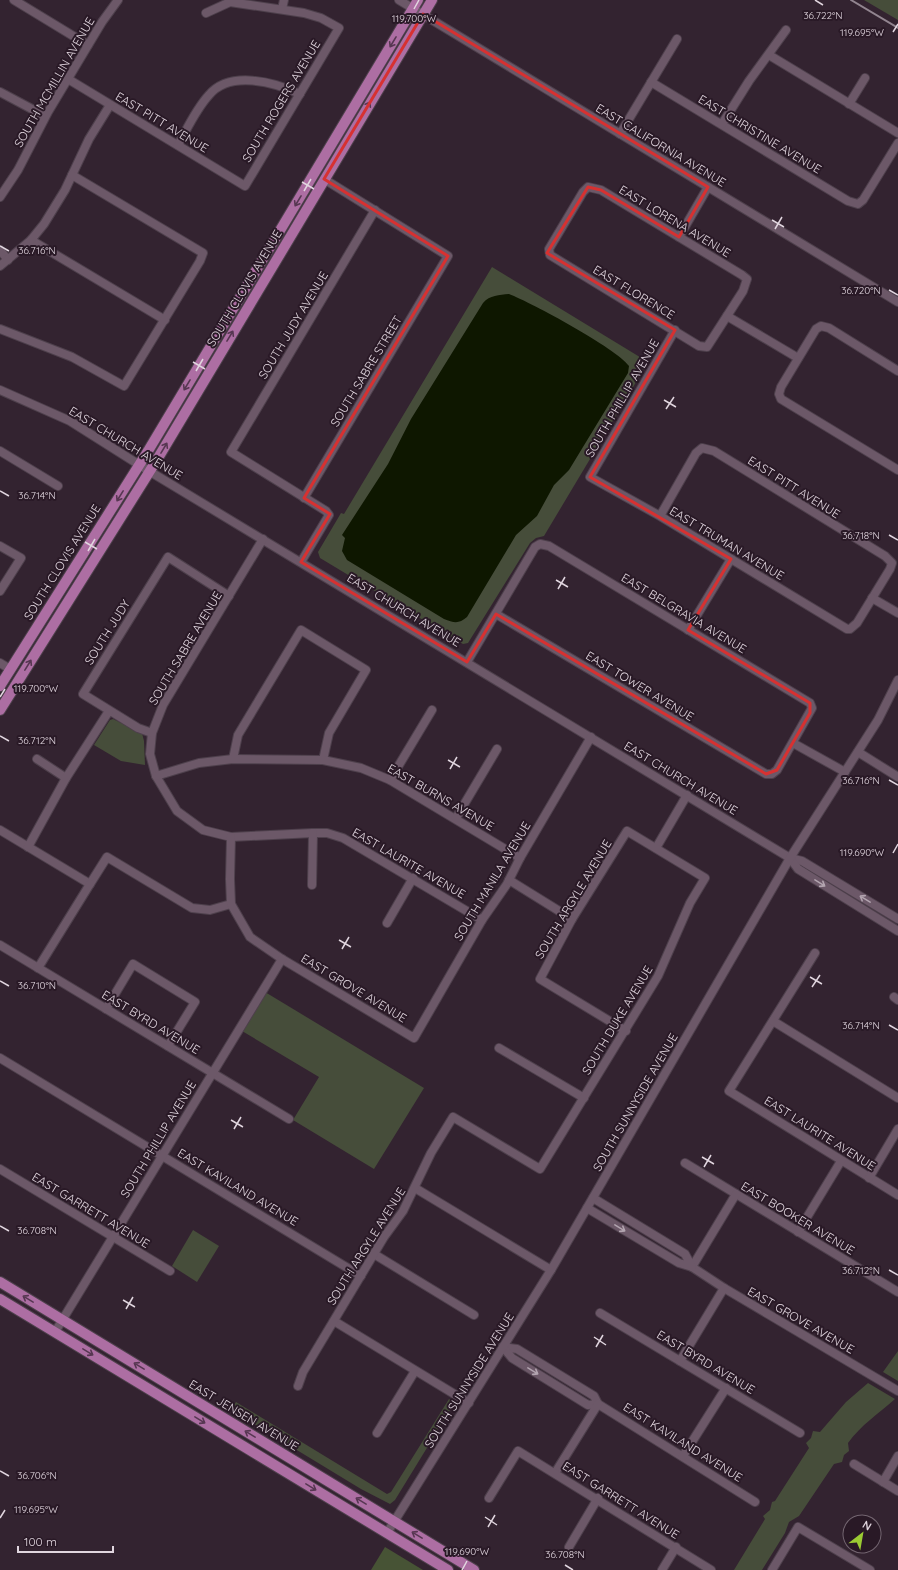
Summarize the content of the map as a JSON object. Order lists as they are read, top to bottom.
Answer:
{
  "streets": {
    "main road": ["SOUTH CLOVIS AVENUE", "EAST JENSEN AVENUE"],
    "street": [
      "SOUTH MCMILLIN AVENUE",
      "SOUTH ROGERS AVENUE",
      "EAST PITT AVENUE",
      "EAST CHRISTINE AVENUE",
      "EAST CALIFORNIA AVENUE",
      "EAST LORENA AVENUE",
      "EAST FLORENCE",
      "SOUTH JUDY AVENUE",
      "SOUTH SABRE STREET",
      "SOUTH PHILLIP AVENUE",
      "EAST CHURCH AVENUE",
      "EAST TRUMAN AVENUE",
      "EAST BELGRAVIA AVENUE",
      "SOUTH JUDY",
      "SOUTH SABRE AVENUE",
      "EAST TOWER AVENUE",
      "EAST BURNS AVENUE",
      "EAST LAURITE AVENUE",
      "SOUTH MANILA AVENUE",
      "SOUTH ARGYLE AVENUE",
      "EAST GROVE AVENUE",
      "SOUTH DUKE AVENUE",
      "EAST BYRD AVENUE",
      "SOUTH SUNNYSIDE AVENUE",
      "EAST KAVILAND AVENUE",
      "EAST GARRETT AVENUE",
      "EAST BOOKER AVENUE"
    ]
  },
  "crossings": [
    ["SOUTH MCMILLIN AVENUE", "EAST PITT AVENUE"],
    ["SOUTH ROGERS AVENUE", "EAST PITT AVENUE"],
    ["EAST PITT AVENUE", "EAST TRUMAN AVENUE"],
    ["EAST CALIFORNIA AVENUE", "SOUTH CLOVIS AVENUE"],
    ["EAST LORENA AVENUE", "EAST FLORENCE"],
    ["SOUTH CLOVIS AVENUE", "EAST CHURCH AVENUE"],
    ["EAST FLORENCE", "SOUTH PHILLIP AVENUE"],
    ["SOUTH JUDY AVENUE", "SOUTH SABRE STREET"],
    ["SOUTH PHILLIP AVENUE", "EAST TRUMAN AVENUE"],
    ["SOUTH PHILLIP AVENUE", "EAST GROVE AVENUE"],
    ["SOUTH PHILLIP AVENUE", "EAST BYRD AVENUE"],
    ["SOUTH PHILLIP AVENUE", "EAST KAVILAND AVENUE"],
    ["SOUTH PHILLIP AVENUE", "EAST GARRETT AVENUE"],
    ["SOUTH PHILLIP AVENUE", "EAST JENSEN AVENUE"],
    ["EAST CHURCH AVENUE", "SOUTH SABRE AVENUE"],
    ["EAST CHURCH AVENUE", "SOUTH MANILA AVENUE"],
    ["EAST CHURCH AVENUE", "SOUTH SUNNYSIDE AVENUE"],
    ["EAST BELGRAVIA AVENUE", "EAST TOWER AVENUE"],
    ["SOUTH JUDY", "SOUTH SABRE AVENUE"],
    ["SOUTH SABRE AVENUE", "EAST BURNS AVENUE"],
    ["SOUTH SABRE AVENUE", "EAST LAURITE AVENUE"],
    ["EAST BURNS AVENUE", "EAST LAURITE AVENUE"],
    ["EAST BURNS AVENUE", "SOUTH MANILA AVENUE"],
    ["EAST LAURITE AVENUE", "SOUTH MANILA AVENUE"],
    ["SOUTH MANILA AVENUE", "EAST GROVE AVENUE"],
    ["SOUTH ARGYLE AVENUE", "SOUTH DUKE AVENUE"],
    ["SOUTH ARGYLE AVENUE", "EAST KAVILAND AVENUE"],
    ["EAST GROVE AVENUE", "SOUTH SUNNYSIDE AVENUE"],
    ["SOUTH SUNNYSIDE AVENUE", "EAST KAVILAND AVENUE"],
    ["SOUTH SUNNYSIDE AVENUE", "EAST JENSEN AVENUE"]
  ],
  "scale_bar": "100 m",
  "north": "top right",
  "coordinates": [
    "36.722°N",
    "119.700°W",
    "119.695°W",
    "36.716°N",
    "36.720°N",
    "36.714°N",
    "36.718°N",
    "36.712°N",
    "119.690°W",
    "36.710°N",
    "36.708°N",
    "36.706°N"
  ]
}
